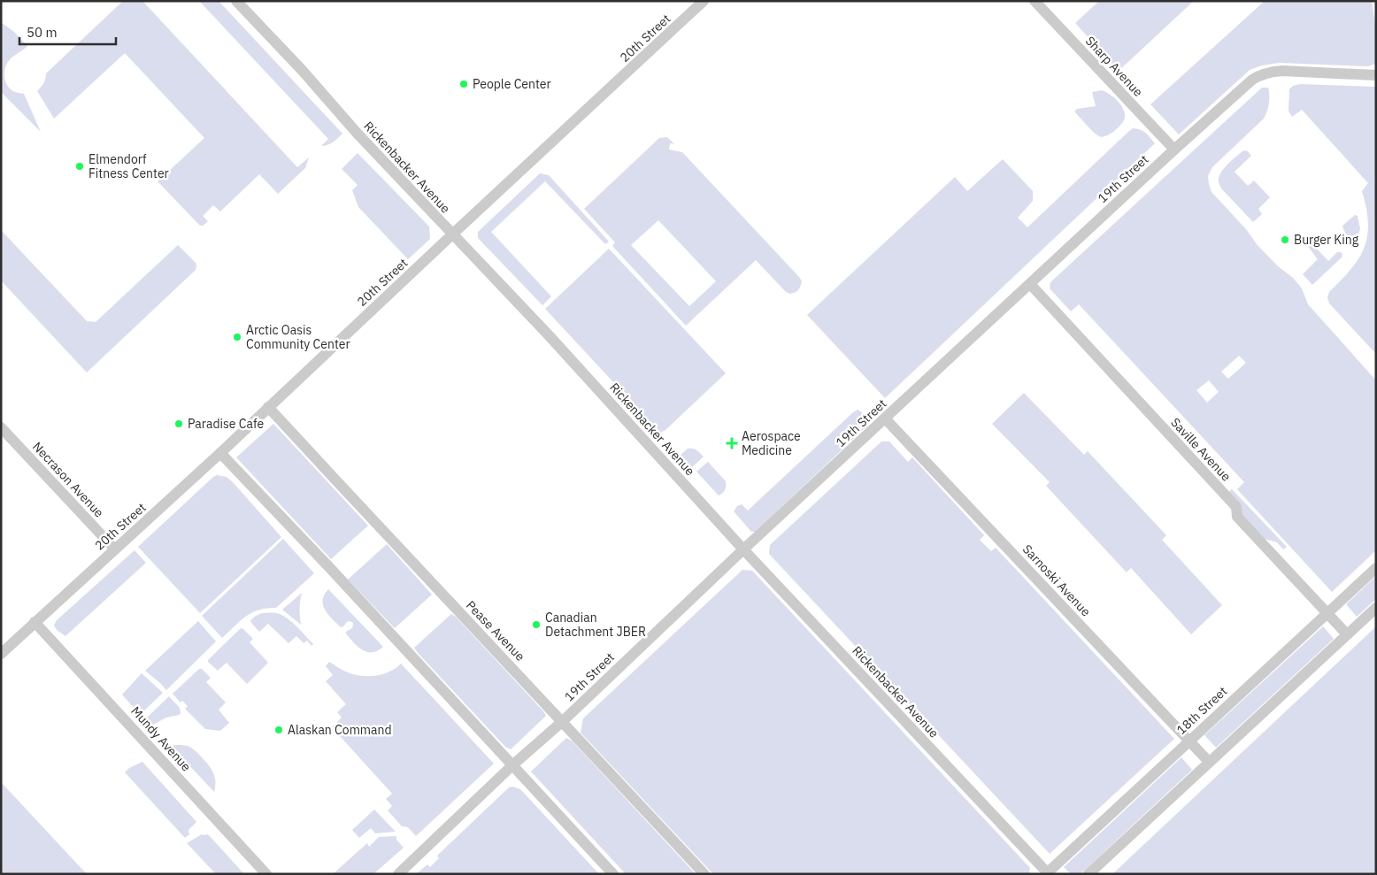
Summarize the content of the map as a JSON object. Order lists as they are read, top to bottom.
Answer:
{
  "streets": {
    "street": [
      "20th Street",
      "Sharp Avenue",
      "Rickenbacker Avenue",
      "19th Street",
      "Saville Avenue",
      "Necrason Avenue",
      "Sarnoski Avenue",
      "Pease Avenue",
      "18th Street",
      "Mundy Avenue"
    ]
  },
  "crossings": [
    ["20th Street", "Rickenbacker Avenue"],
    ["20th Street", "Necrason Avenue"],
    ["20th Street", "Pease Avenue"],
    ["20th Street", "Mundy Avenue"],
    ["Sharp Avenue", "19th Street"],
    ["Rickenbacker Avenue", "19th Street"],
    ["Rickenbacker Avenue", "18th Street"],
    ["19th Street", "Saville Avenue"],
    ["19th Street", "Sarnoski Avenue"],
    ["19th Street", "Pease Avenue"],
    ["Saville Avenue", "18th Street"],
    ["Sarnoski Avenue", "18th Street"]
  ],
  "places": {
    "other": [
      "People Center",
      "Elmendorf Fitness Center",
      "Burger King",
      "Arctic Oasis Community Center",
      "Paradise Cafe",
      "Canadian Detachment JBER",
      "Alaskan Command"
    ],
    "health": ["Aerospace Medicine"]
  },
  "scale_bar": "50 m"
}
